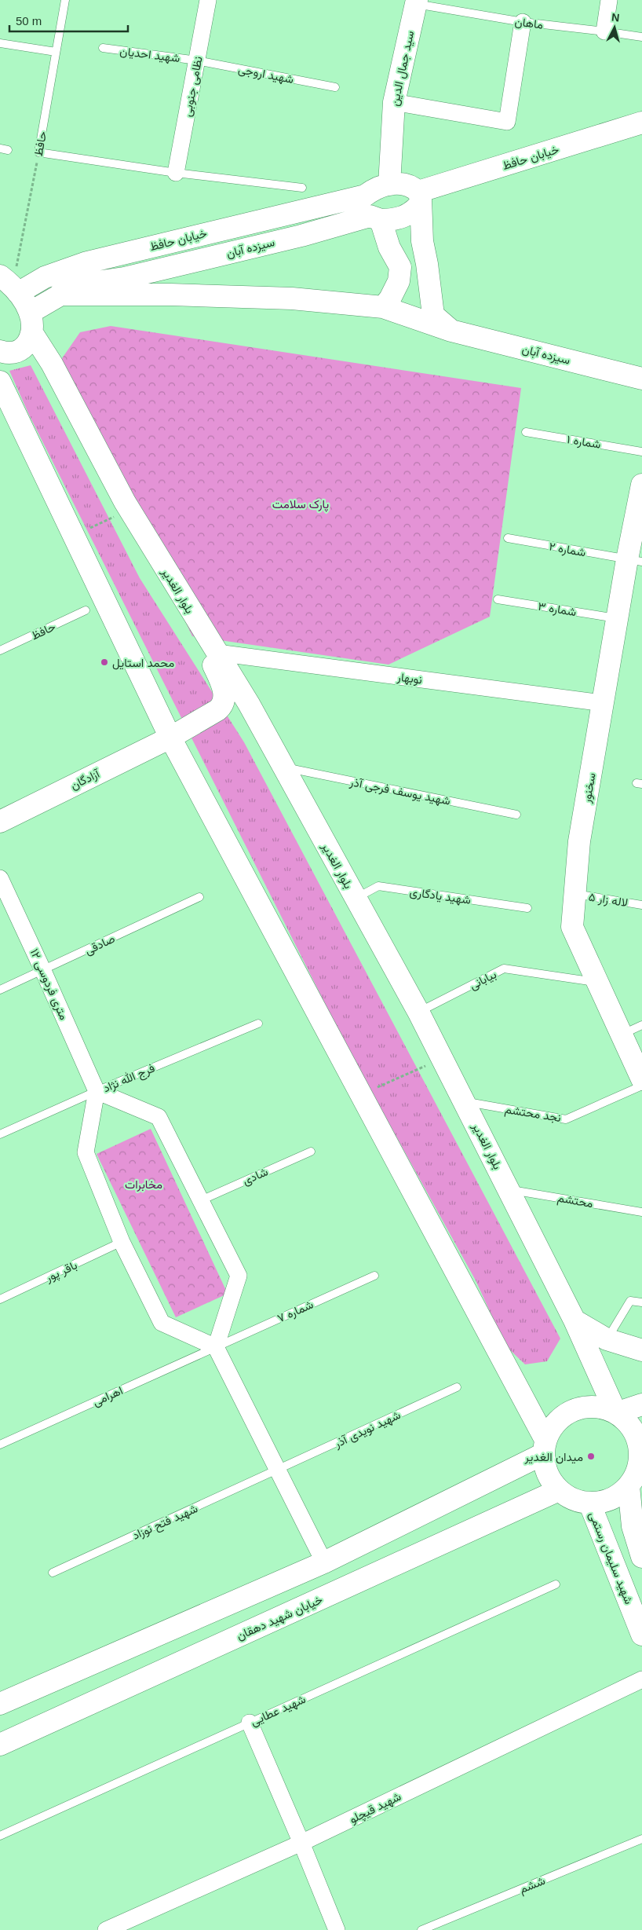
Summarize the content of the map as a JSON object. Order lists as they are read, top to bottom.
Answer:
{
  "streets": {
    "street": [
      "سید جمال الدین",
      "نظامی جنوبی",
      "خیابان حافظ",
      "سیزده آبان",
      "بلوار الغدیر",
      "نوبهار",
      "آزادگان",
      "سخنور",
      "۱۲ متری فردوسی",
      "شهید سلیمان رستمی",
      "خیابان شهید دهقان",
      "شهید قیچلو"
    ],
    "lane": [
      "ماهان",
      "شهید احدیان",
      "شهید اروجی",
      "حافظ",
      "شماره ۱",
      "شماره ۲",
      "شماره ۳",
      "شهید یوسف فرجی آذر",
      "شهید یادگاری",
      "لاله زار ۵",
      "صادقی",
      "بیابانی",
      "فرج الله نژاد",
      "نجد محتشم",
      "شادی",
      "محتشم",
      "باقر پور",
      "شماره ۷",
      "اهرامی",
      "شهید نویدی آذر",
      "شهید فتح نوزاد",
      "شهید عطایی",
      "ششم"
    ]
  },
  "crossings": [
    ["ماهان", "سید جمال الدین"],
    ["شهید احدیان", "شهید اروجی"],
    ["شهید احدیان", "نظامی جنوبی"],
    ["سید جمال الدین", "خیابان حافظ"],
    ["سید جمال الدین", "سیزده آبان"],
    ["شهید اروجی", "نظامی جنوبی"],
    ["حافظ", "خیابان حافظ"],
    ["حافظ", "بلوار الغدیر"],
    ["خیابان حافظ", "سیزده آبان"],
    ["خیابان حافظ", "بلوار الغدیر"],
    ["سیزده آبان", "بلوار الغدیر"],
    ["شماره ۲", "سخنور"],
    ["بلوار الغدیر", "نوبهار"],
    ["بلوار الغدیر", "آزادگان"],
    ["بلوار الغدیر", "شهید یوسف فرجی آذر"],
    ["بلوار الغدیر", "شهید یادگاری"],
    ["بلوار الغدیر", "بیابانی"],
    ["بلوار الغدیر", "نجد محتشم"],
    ["بلوار الغدیر", "محتشم"],
    ["بلوار الغدیر", "شهید سلیمان رستمی"],
    ["بلوار الغدیر", "خیابان شهید دهقان"],
    ["شماره ۳", "سخنور"],
    ["نوبهار", "سخنور"],
    ["سخنور", "لاله زار ۵"],
    ["سخنور", "بیابانی"],
    ["صادقی", "۱۲ متری فردوسی"],
    ["۱۲ متری فردوسی", "فرج الله نژاد"],
    ["شماره ۷", "اهرامی"],
    ["شهید نویدی آذر", "شهید فتح نوزاد"],
    ["شهید سلیمان رستمی", "خیابان شهید دهقان"]
  ],
  "parks": ["پارک سلامت", "مخابرات"],
  "places": ["محمد استایل", "میدان الغدیر"],
  "scale_bar": "50 m",
  "north": "top"
}
